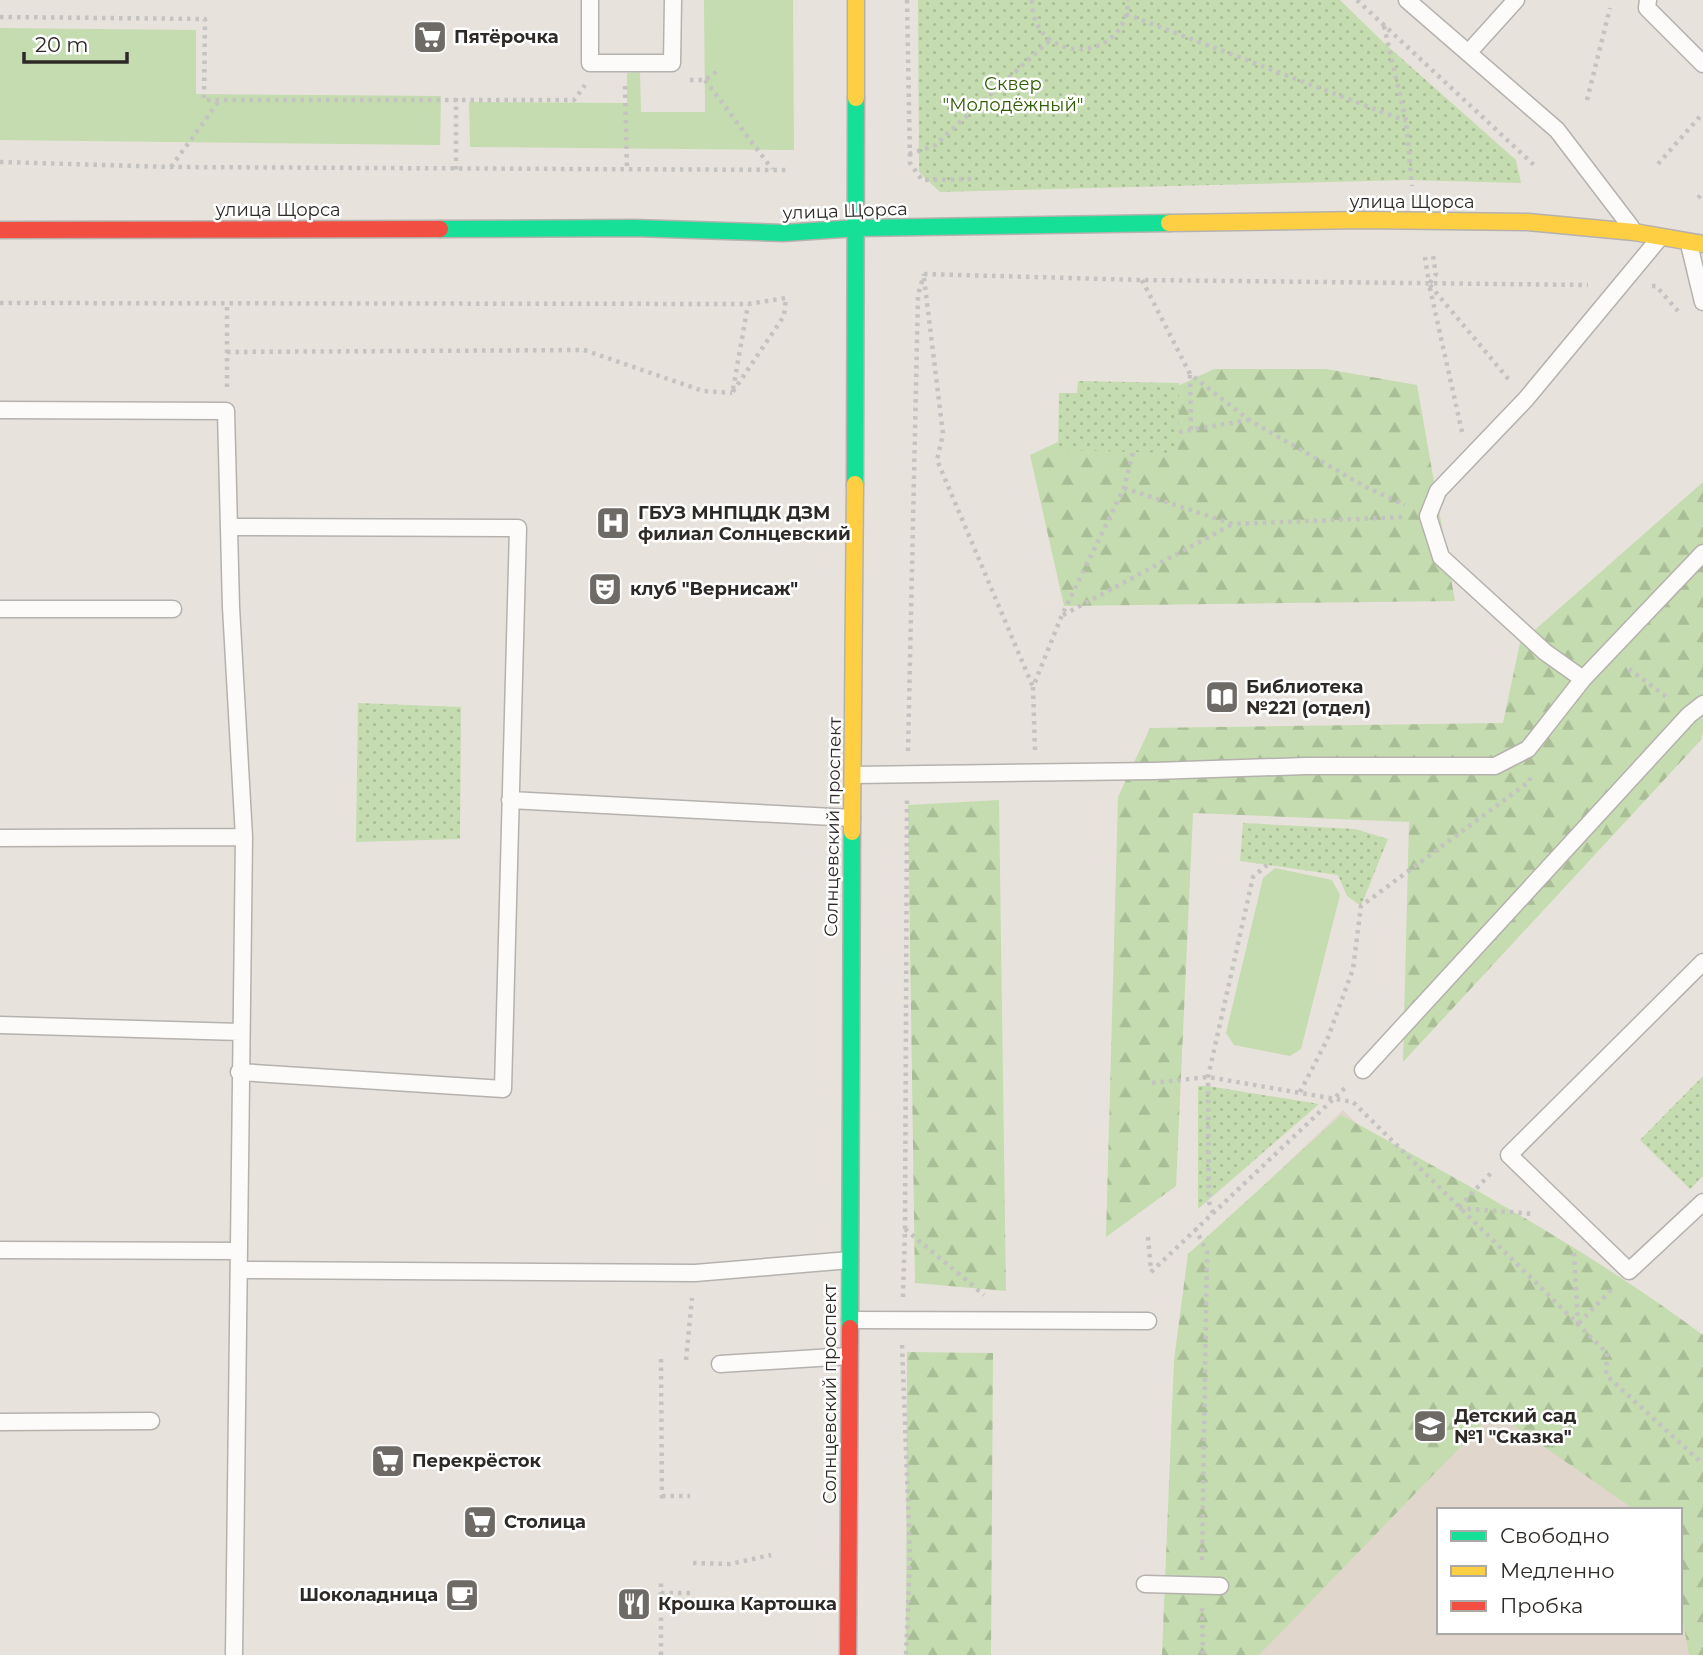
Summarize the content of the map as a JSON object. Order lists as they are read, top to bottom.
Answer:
{
  "streets": {
    "street": ["улица Щорса", "Солнцевский проспект"]
  },
  "crossings": [
    ["улица Щорса", "Солнцевский проспект"]
  ],
  "parks": ["Сквер \"Молодёжный\""],
  "places": {
    "supermarket": ["Пятёрочка", "Перекрёсток", "Столица"],
    "hospital": ["ГБУЗ МНПЦДК ДЗМ филиал Солнцевский"],
    "theatre": ["клуб \"Вернисаж\""],
    "library": ["Библиотека №221 (отдел)"],
    "school or university": ["Детский сад №1 \"Сказка\""],
    "cafe": ["Шоколадница"],
    "restaurant": ["Крошка Картошка"]
  },
  "legend": ["Свободно", "Медленно", "Пробка"],
  "scale_bar": "20 m"
}
